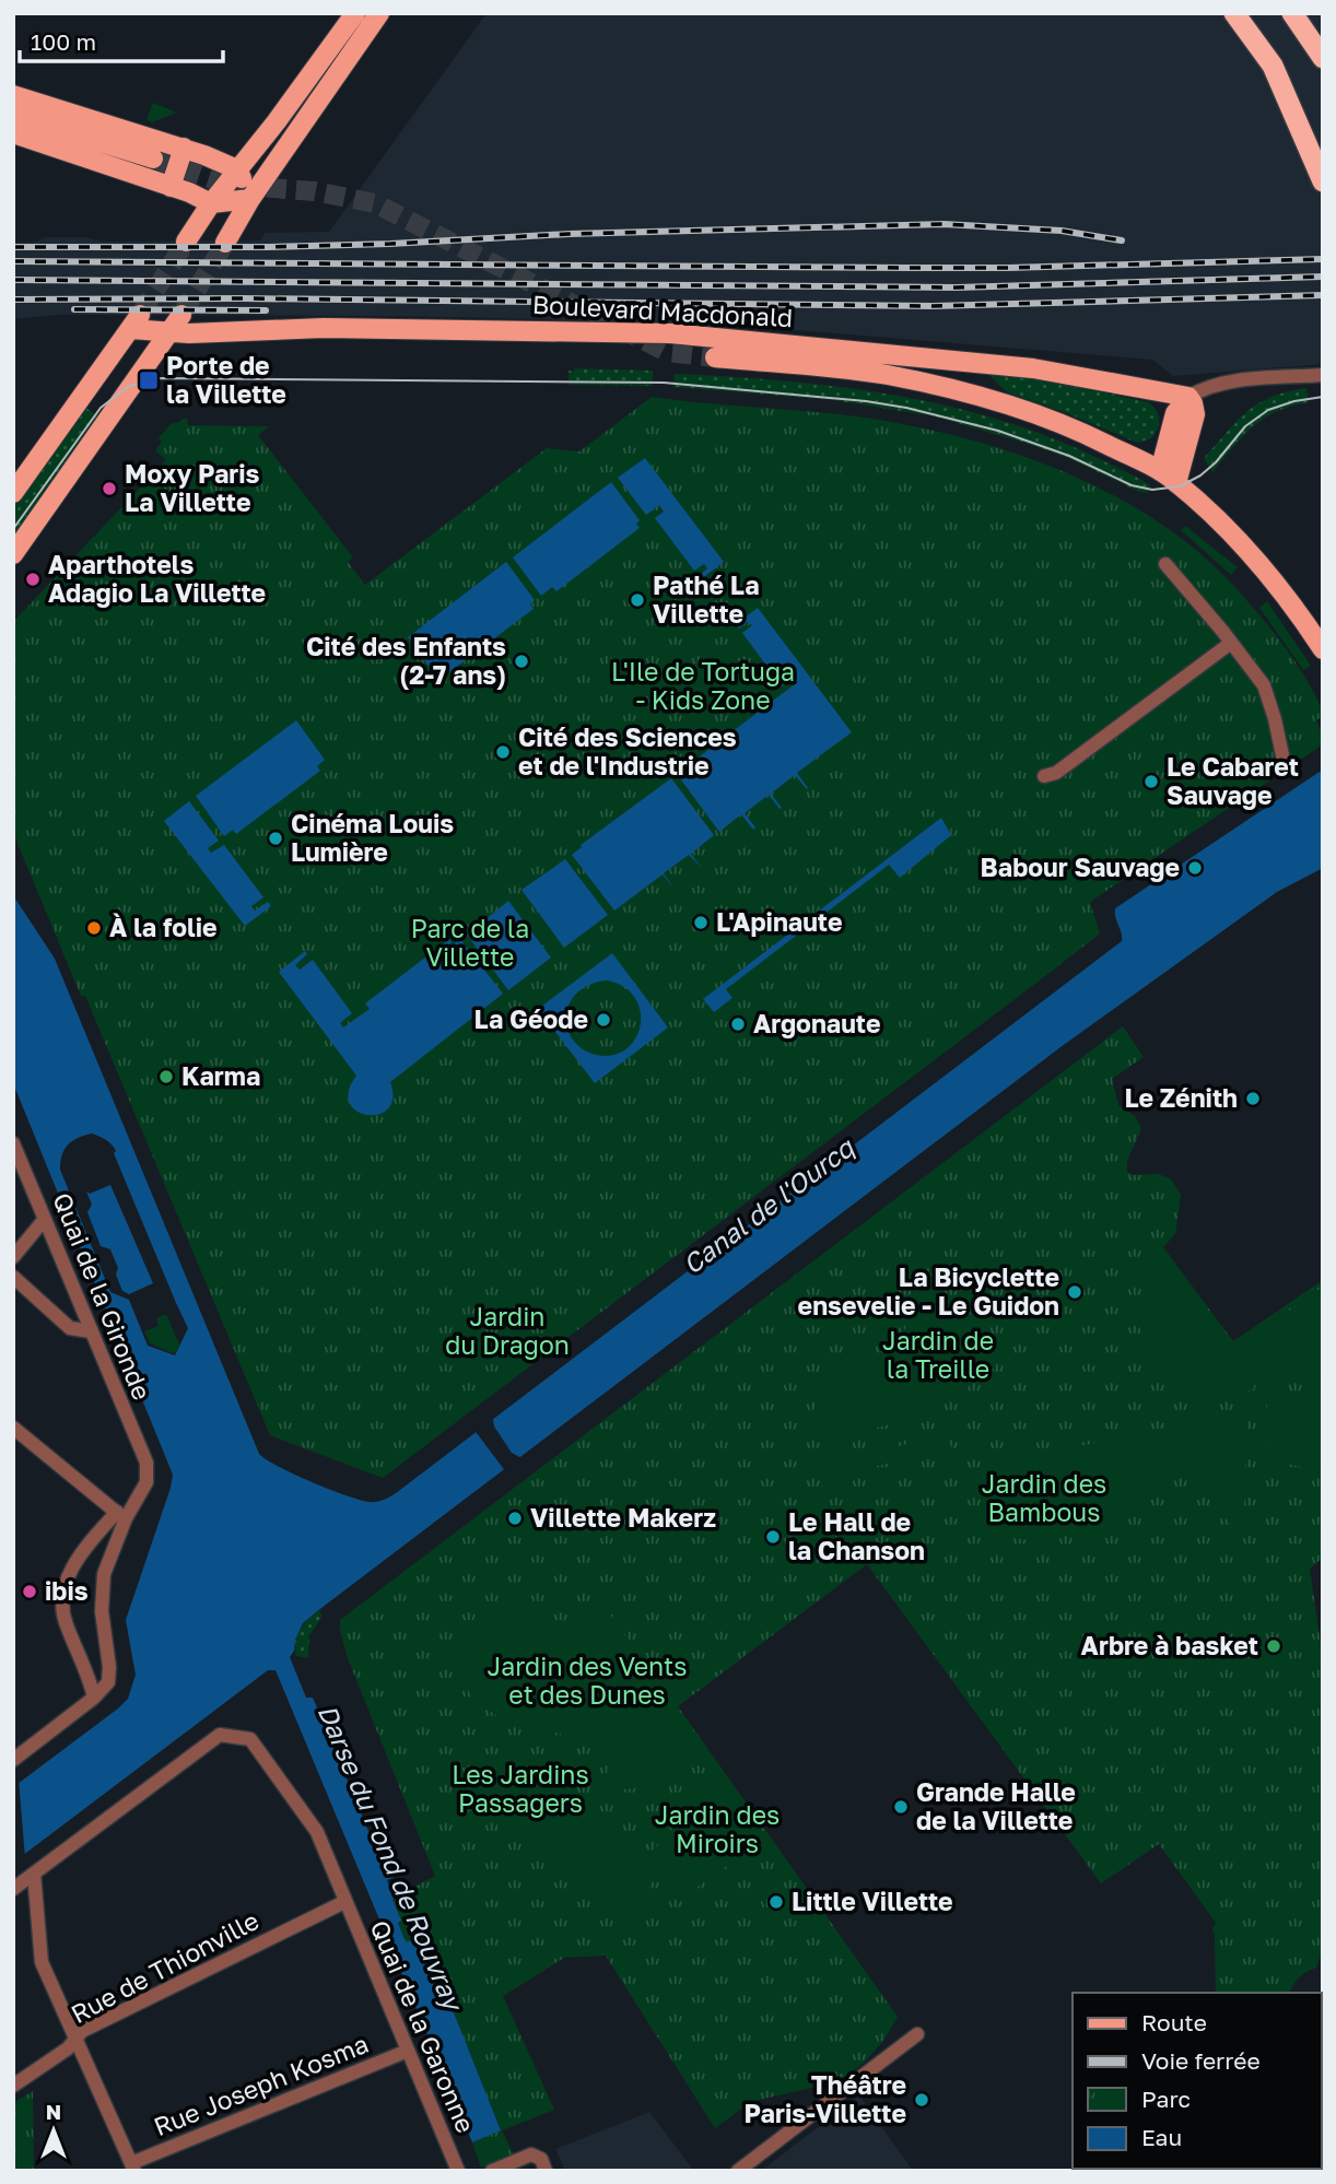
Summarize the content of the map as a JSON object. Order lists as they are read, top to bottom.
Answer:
{
  "streets": {
    "main road": ["Boulevard Macdonald"],
    "street": [
      "Quai de la Gironde",
      "Rue de Thionville",
      "Quai de la Garonne",
      "Rue Joseph Kosma"
    ]
  },
  "crossings": [
    ["Rue de Thionville", "Quai de la Garonne"],
    ["Quai de la Garonne", "Rue Joseph Kosma"]
  ],
  "water": ["Canal de l'Ourcq", "Darse du Fond de Rouvray"],
  "parks": [
    "L'Ile de Tortuga - Kids Zone",
    "Parc de la Villette",
    "Jardin du Dragon",
    "Jardin de la Treille",
    "Jardin des Bambous",
    "Jardin des Vents et des Dunes",
    "Les Jardins Passagers",
    "Jardin des Miroirs"
  ],
  "places": {
    "transit": ["Porte de la Villette"],
    "other": [
      "Moxy Paris La Villette",
      "Aparthotels Adagio La Villette",
      "Pathé La Villette",
      "Cité des Enfants (2-7 ans)",
      "Cité des Sciences et de l'Industrie",
      "Le Cabaret Sauvage",
      "Cinéma Louis Lumière",
      "Babour Sauvage",
      "L'Apinaute",
      "À la folie",
      "La Géode",
      "Argonaute",
      "Karma",
      "Le Zénith",
      "La Bicyclette ensevelie - Le Guidon",
      "Villette Makerz",
      "Le Hall de la Chanson",
      "ibis",
      "Arbre à basket",
      "Grande Halle de la Villette",
      "Little Villette",
      "Théâtre Paris-Villette"
    ]
  },
  "legend": [
    "Route",
    "Voie ferrée",
    "Parc",
    "Eau"
  ],
  "scale_bar": "100 m",
  "north": "top"
}
